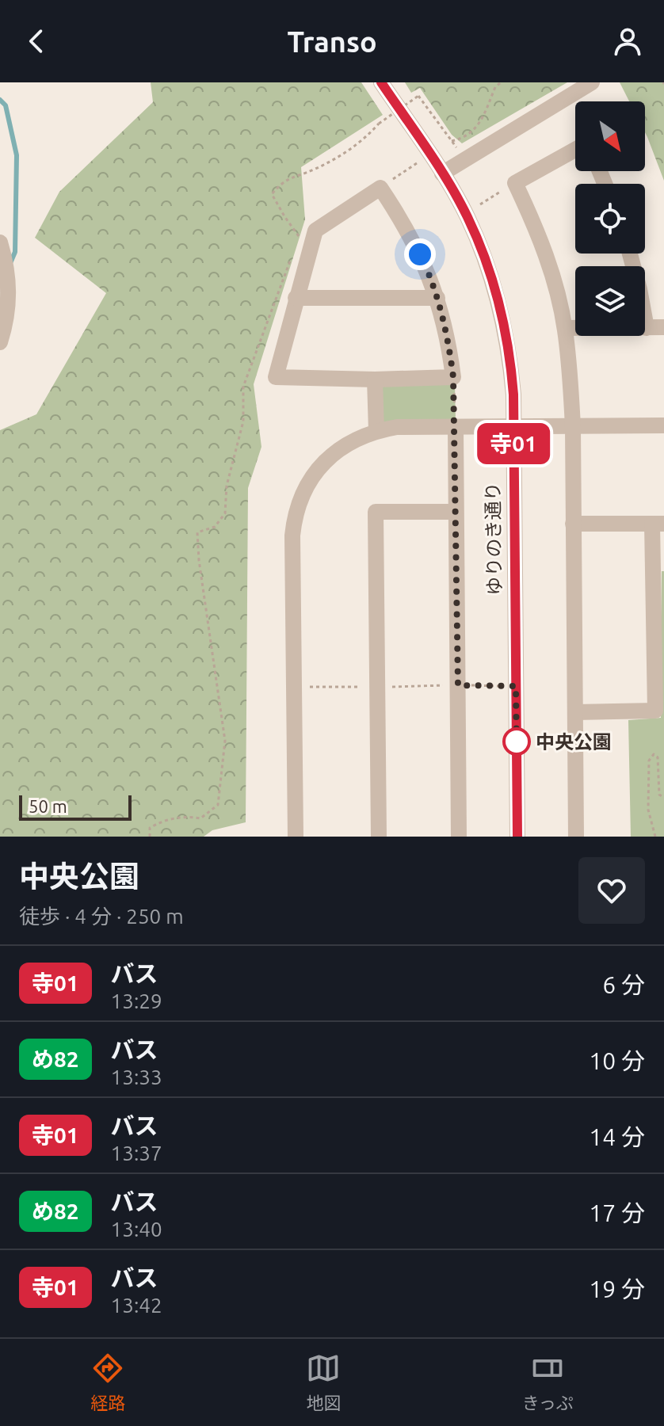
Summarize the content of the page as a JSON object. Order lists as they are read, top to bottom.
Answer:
{
  "streets": {
    "street": ["ゆりのき通り"]
  },
  "places": ["中央公園"],
  "lines": ["bus line 寺01"],
  "scale_bar": "50 m",
  "north": "bottom right",
  "page": {
    "header": "Transo",
    "on_map": "寺01",
    "scale": "50 m",
    "heading": ["中央公園", "徒歩 · 4 分 · 250 m"],
    "list": [
      {
        "mark": "寺01",
        "name": "バス",
        "note": "13:29",
        "value": "6 分"
      },
      {
        "mark": "め82",
        "name": "バス",
        "note": "13:33",
        "value": "10 分"
      },
      {
        "mark": "寺01",
        "name": "バス",
        "note": "13:37",
        "value": "14 分"
      },
      {
        "mark": "め82",
        "name": "バス",
        "note": "13:40",
        "value": "17 分"
      },
      {
        "mark": "寺01",
        "name": "バス",
        "note": "13:42",
        "value": "19 分"
      }
    ],
    "tabs": ["経路", "地図", "きっぷ"]
  }
}
